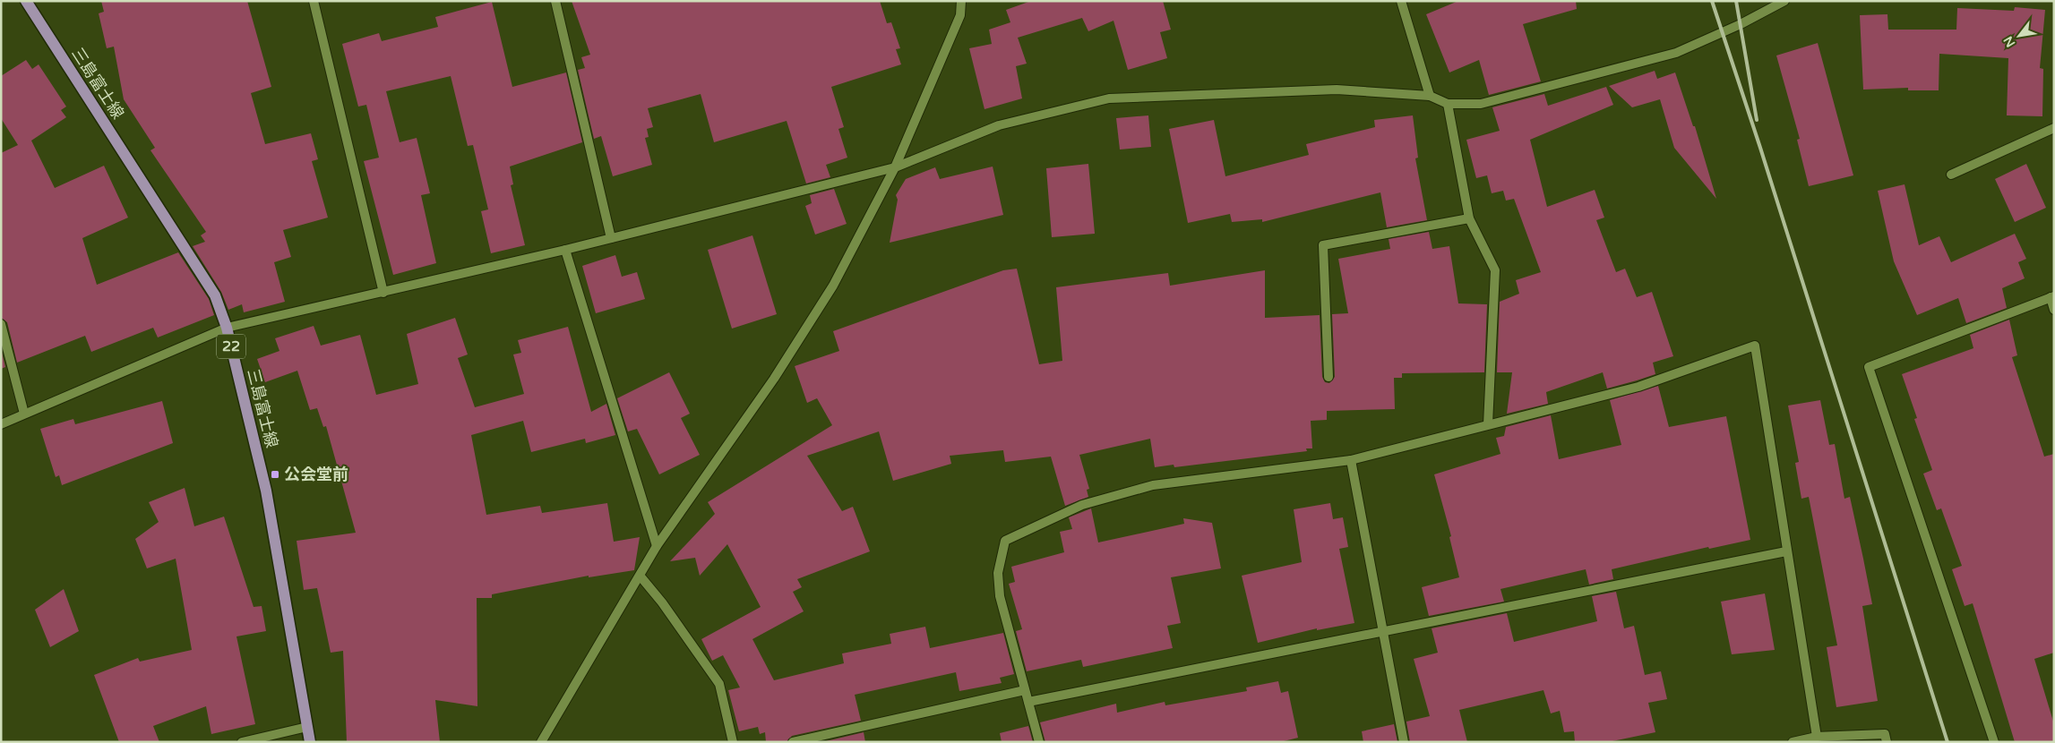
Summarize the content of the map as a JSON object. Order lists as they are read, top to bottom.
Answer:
{
  "streets": {
    "main road": ["三島富士線", "22"]
  },
  "places": {
    "transit": ["公会堂前"]
  },
  "north": "bottom left"
}
